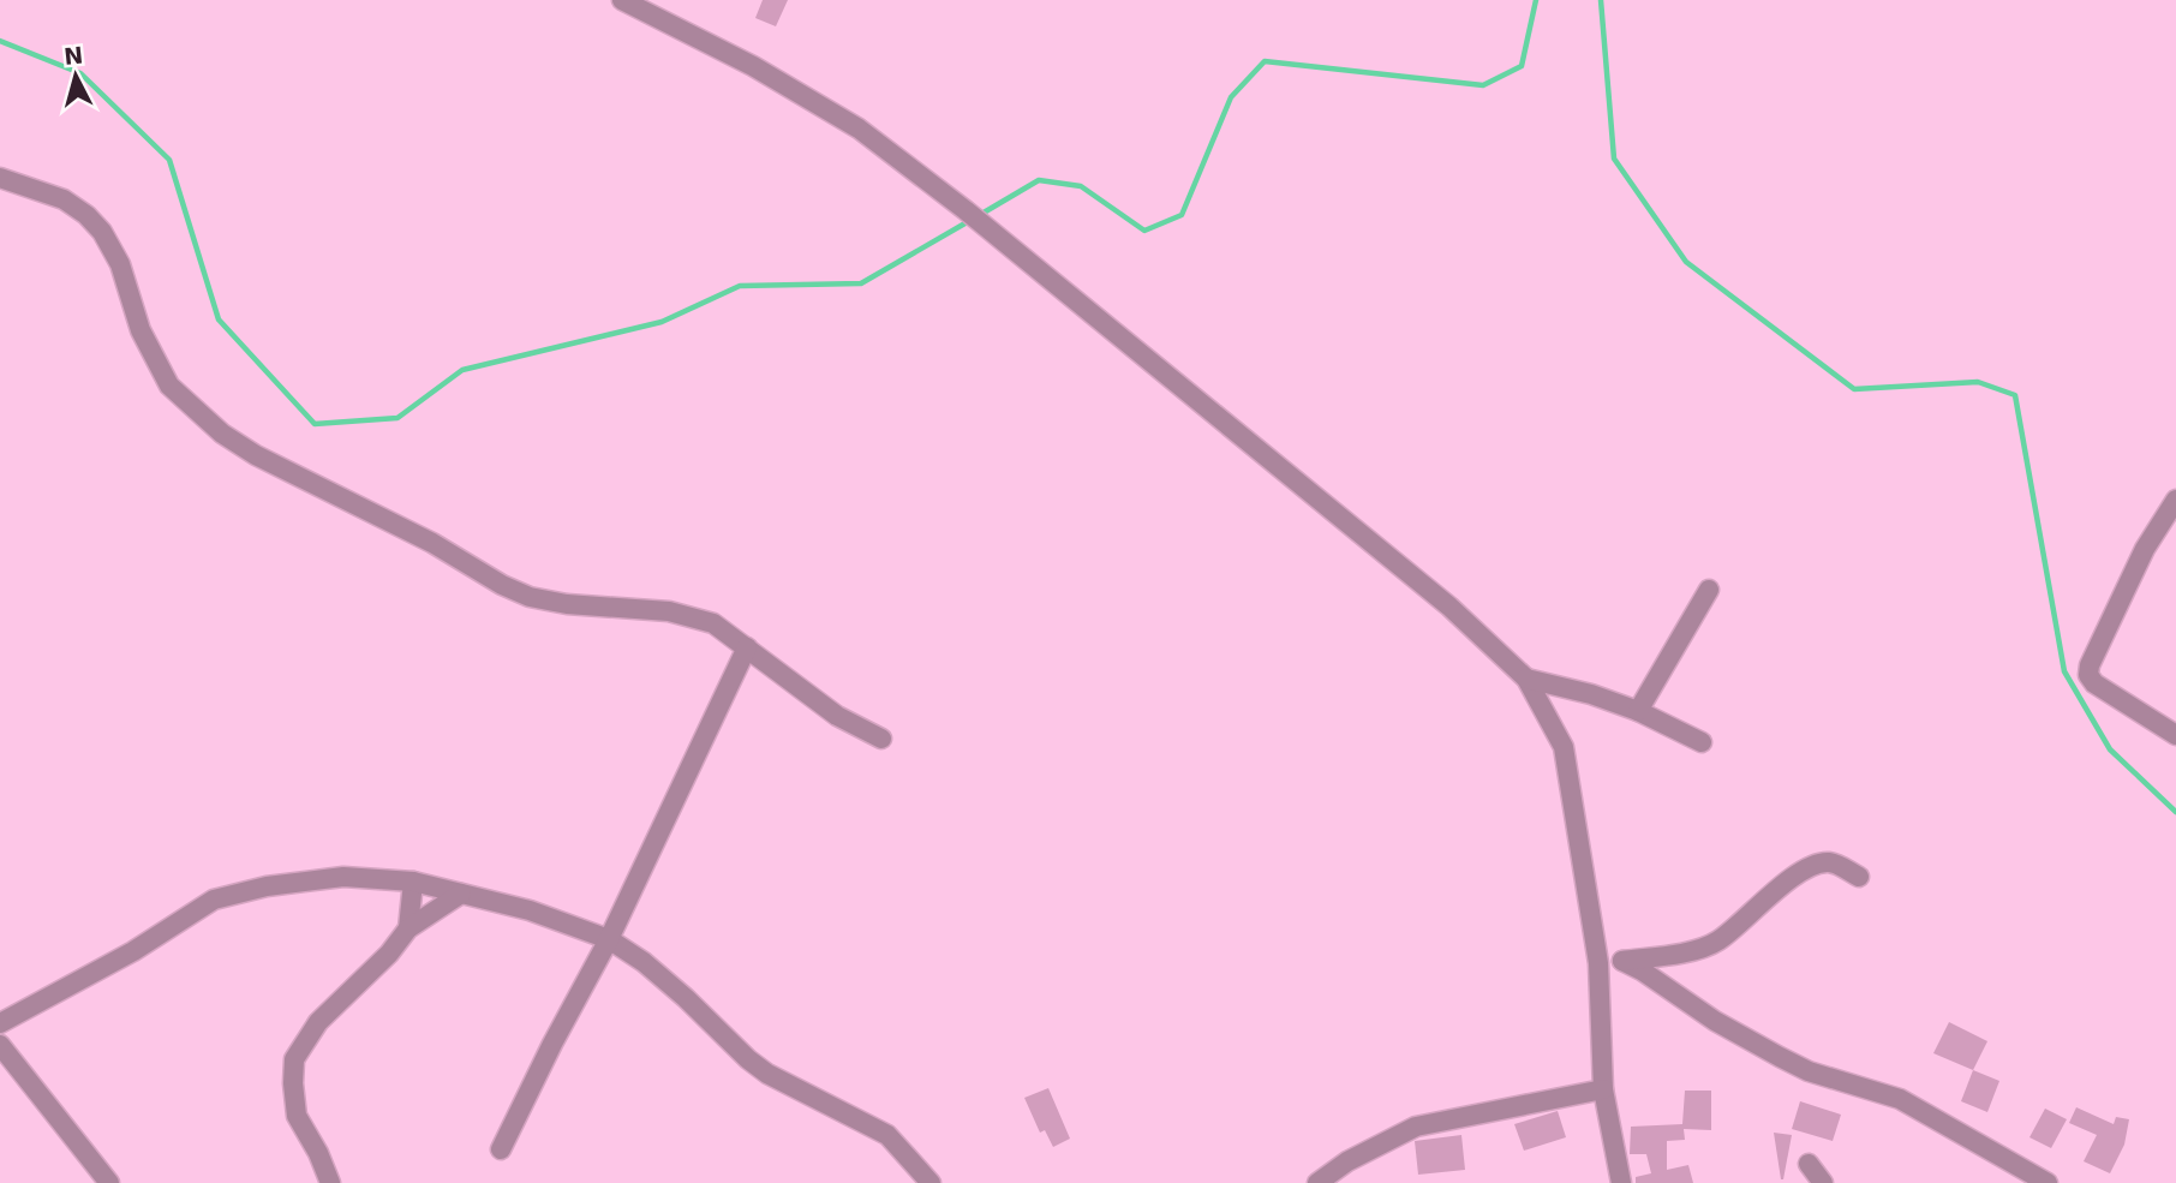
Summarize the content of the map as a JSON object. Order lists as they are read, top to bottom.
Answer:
{
  "north": "top"
}
